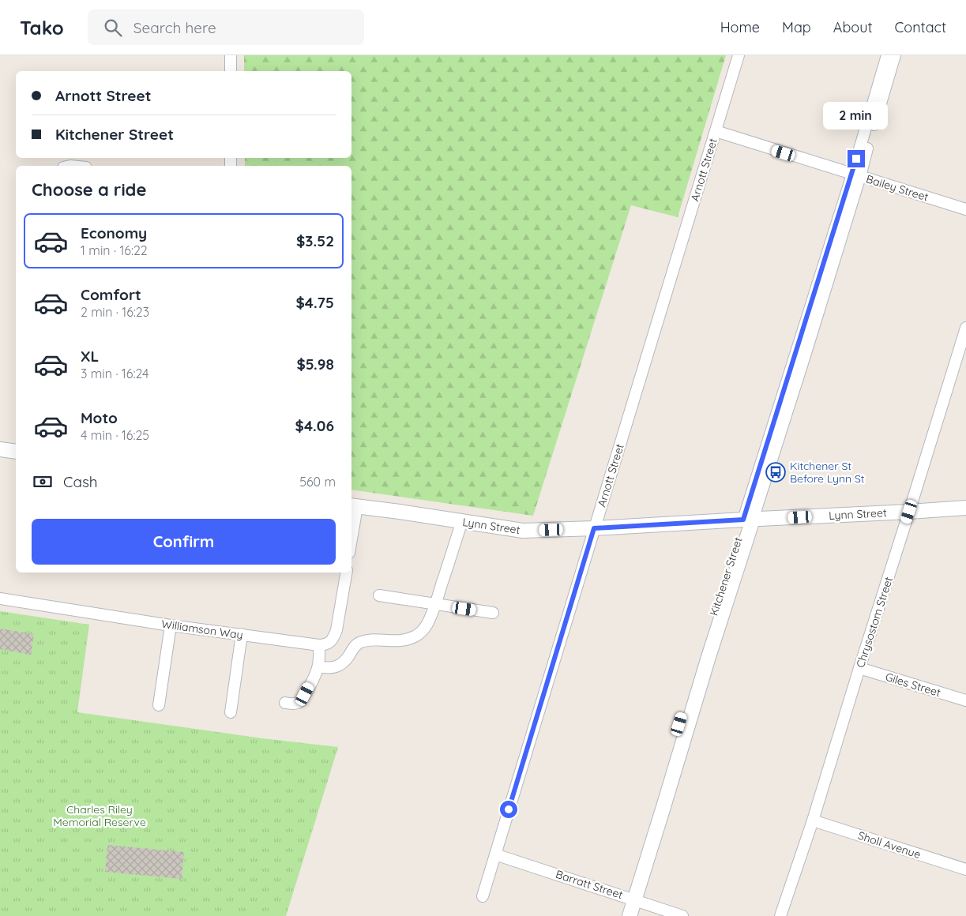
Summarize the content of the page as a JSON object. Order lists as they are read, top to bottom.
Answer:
{
  "streets": {
    "street": [
      "Arnott Street",
      "Bailey Street",
      "Lynn Street",
      "Kitchener Street",
      "Chrysostom Street",
      "Williamson Way",
      "Giles Street",
      "Sholl Avenue",
      "Barratt Street"
    ]
  },
  "crossings": [
    ["Arnott Street", "Bailey Street"],
    ["Arnott Street", "Lynn Street"],
    ["Arnott Street", "Barratt Street"],
    ["Bailey Street", "Kitchener Street"],
    ["Lynn Street", "Kitchener Street"],
    ["Lynn Street", "Chrysostom Street"],
    ["Kitchener Street", "Barratt Street"],
    ["Chrysostom Street", "Giles Street"],
    ["Chrysostom Street", "Sholl Avenue"]
  ],
  "parks": ["Charles Riley Memorial Reserve"],
  "places": {
    "bus stop": ["Kitchener St Before Lynn St"]
  },
  "page": {
    "header": "Tako",
    "search": "Search here",
    "nav": [
      "Home",
      "Map",
      "About",
      "Contact"
    ],
    "banner": ["Arnott Street", "Kitchener Street"],
    "bubble": "2 min",
    "heading": "Choose a ride",
    "list": [
      {
        "name": "Economy",
        "note": "1 min · 16:22",
        "value": "$3.52"
      },
      {
        "name": "Comfort",
        "note": "2 min · 16:23",
        "value": "$4.75"
      },
      {
        "name": "XL",
        "note": "3 min · 16:24",
        "value": "$5.98"
      },
      {
        "name": "Moto",
        "note": "4 min · 16:25",
        "value": "$4.06"
      }
    ],
    "pay": ["Cash", "560 m"],
    "buttons": "Confirm"
  }
}
